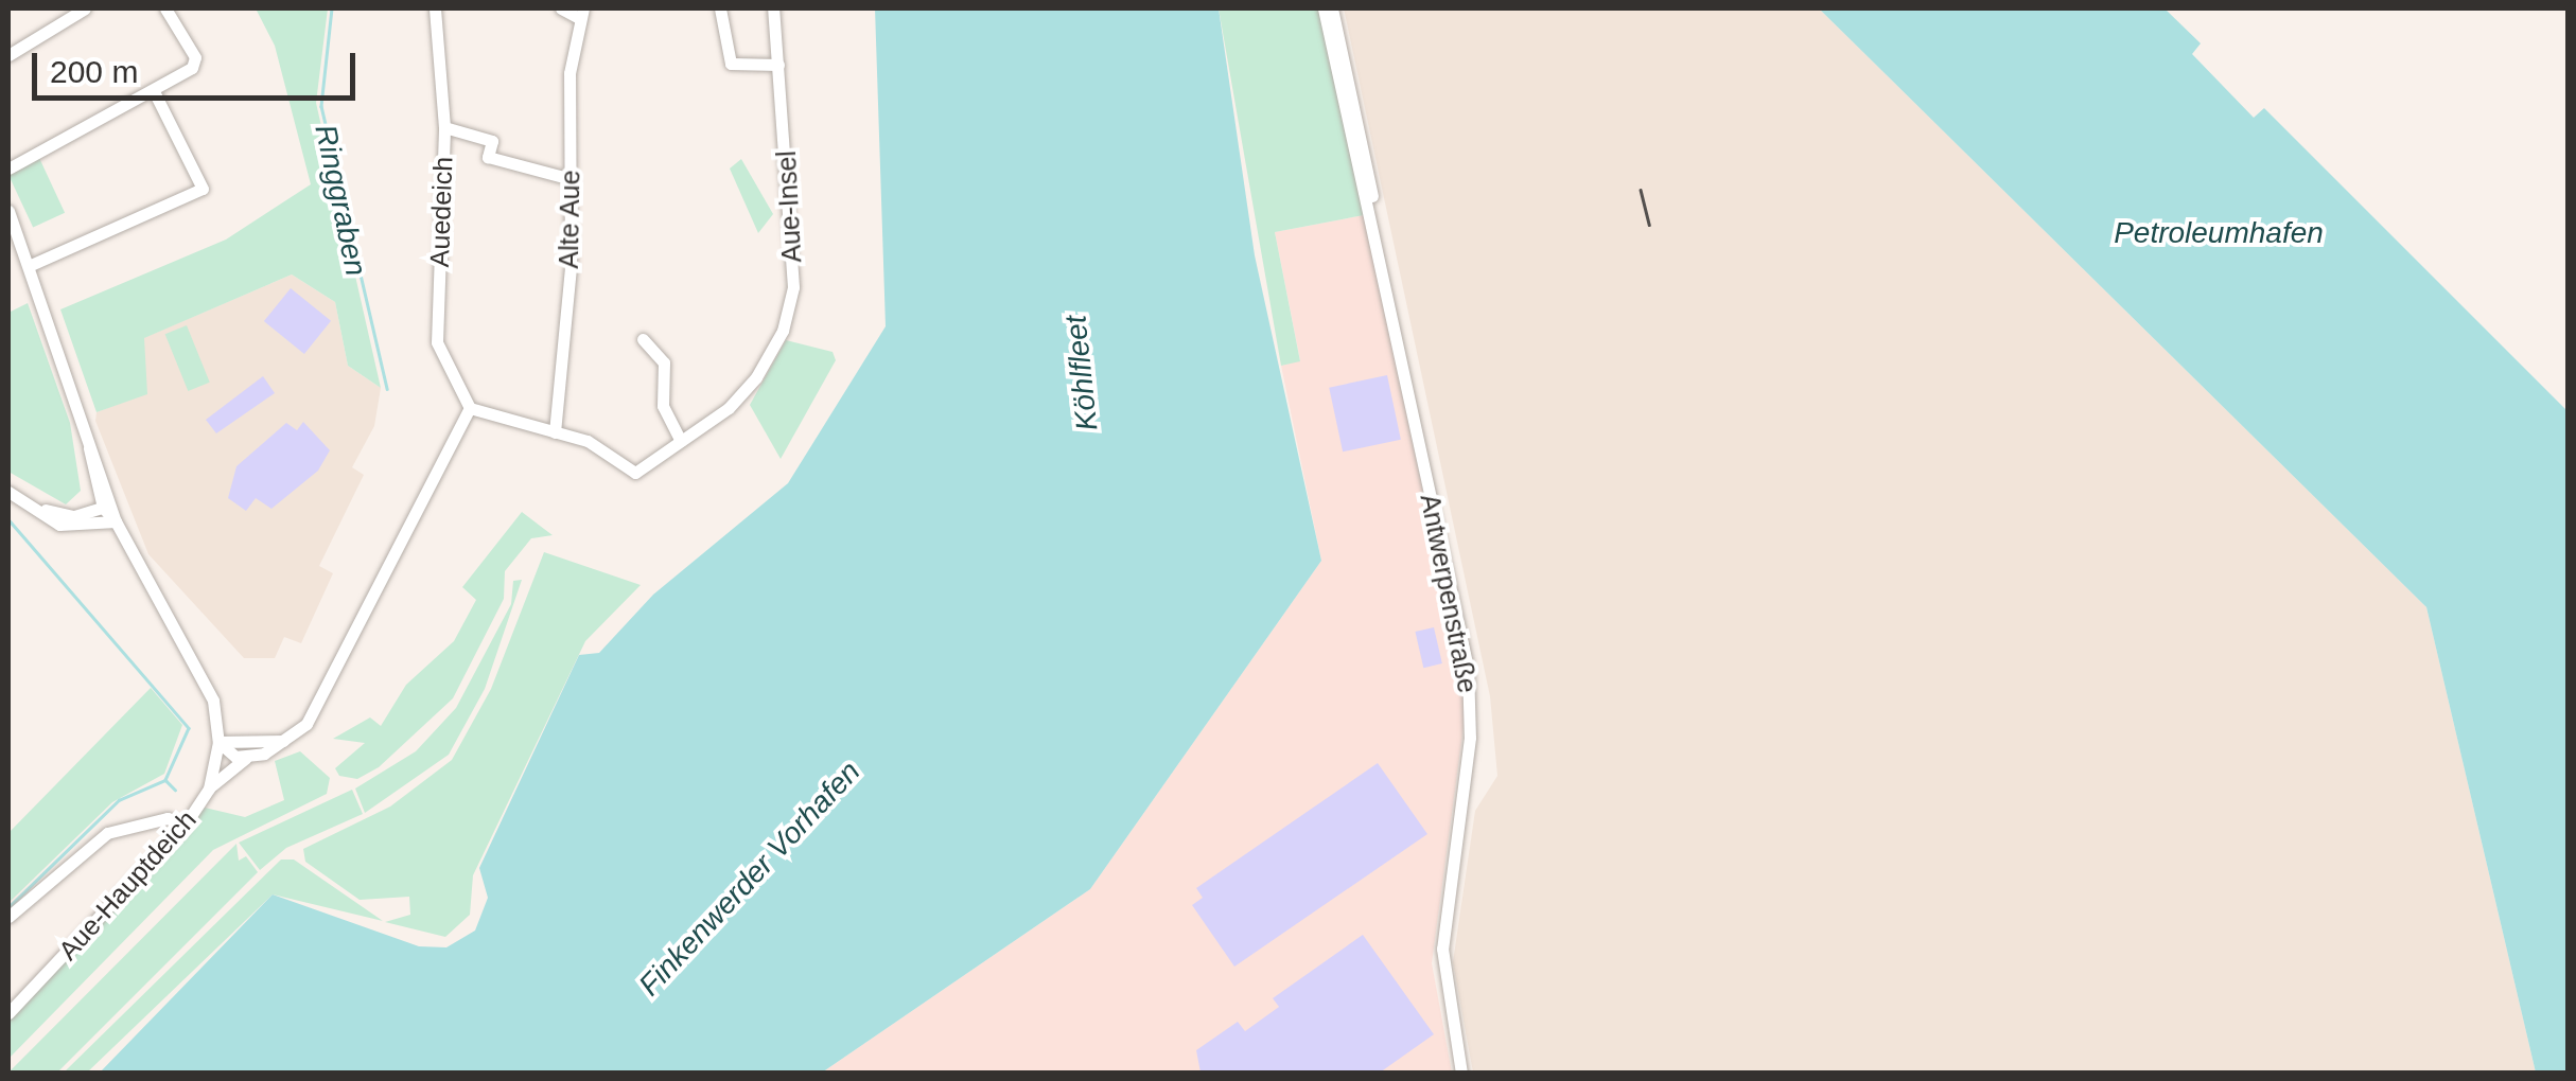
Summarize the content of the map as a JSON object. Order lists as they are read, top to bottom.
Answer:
{
  "streets": {
    "street": [
      "Aue-Insel",
      "Auedeich",
      "Alte Aue",
      "Antwerpenstraße",
      "Aue-Hauptdeich"
    ]
  },
  "water": [
    "Ringgraben",
    "Petroleumhafen",
    "Köhlfleet",
    "Finkenwerder Vorhafen"
  ],
  "scale_bar": "200 m"
}
